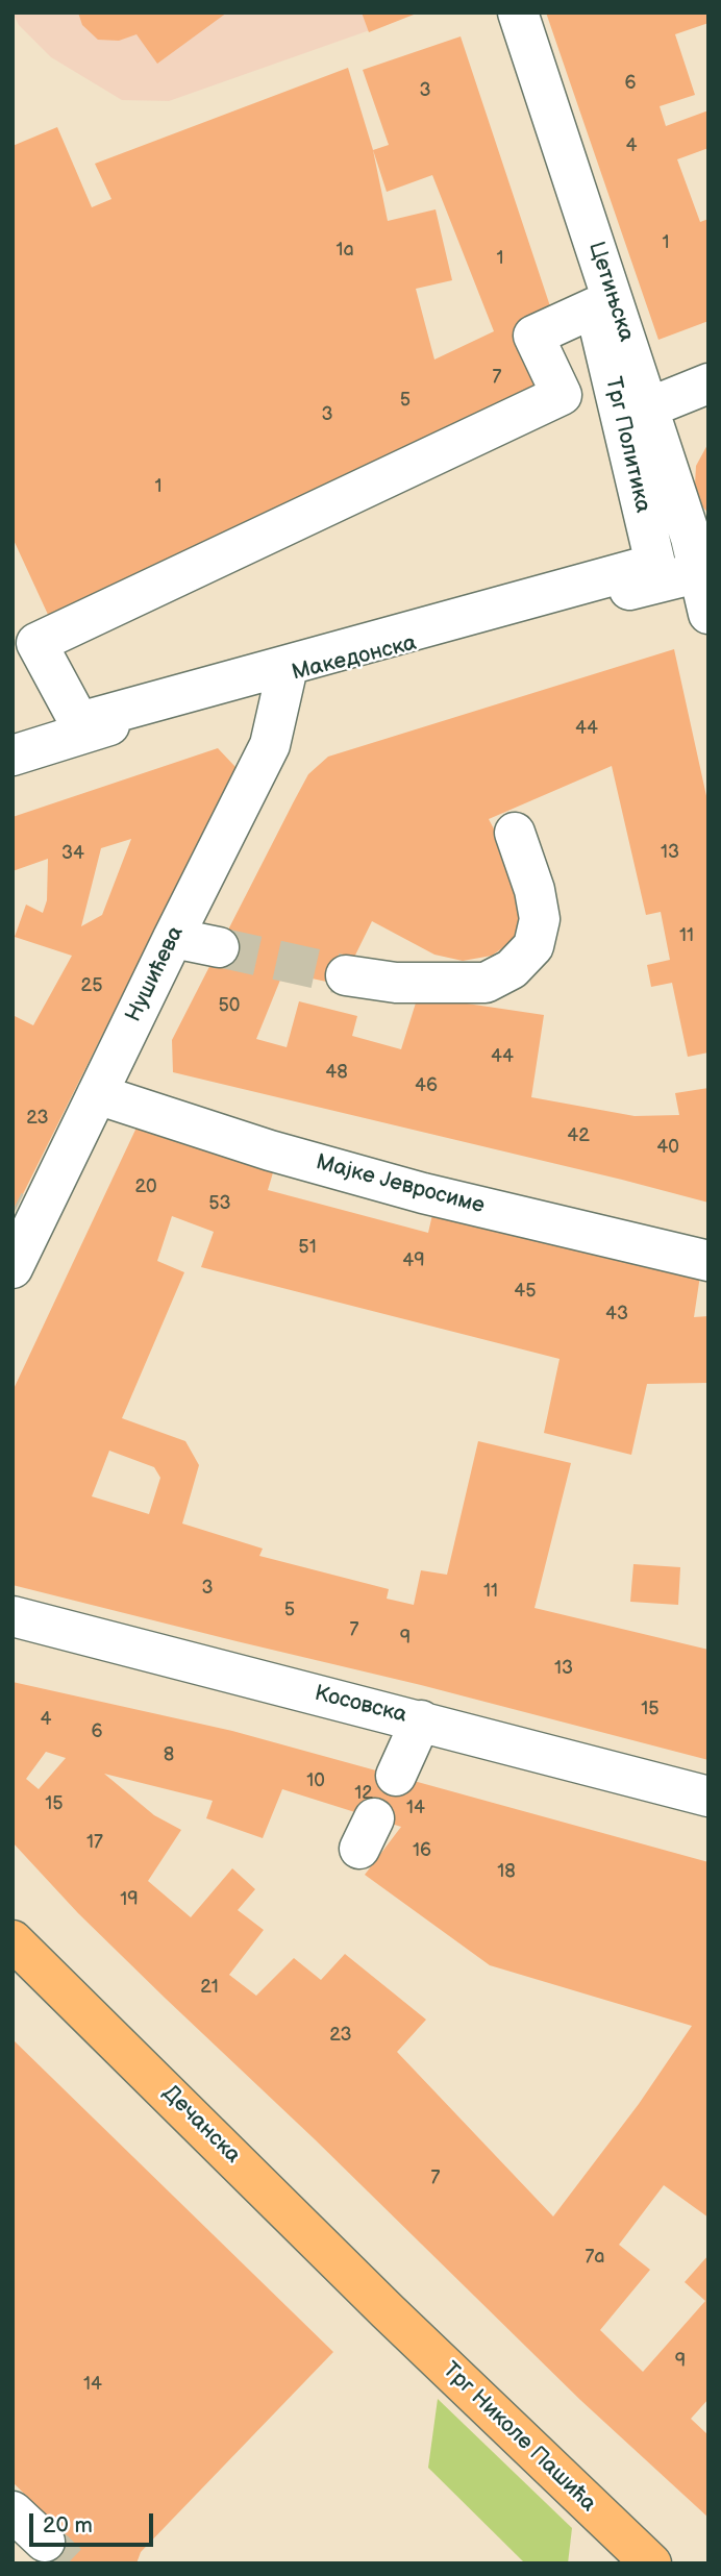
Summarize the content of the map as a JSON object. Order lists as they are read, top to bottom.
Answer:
{
  "streets": {
    "main road": ["Дечанска", "Трг Николе Пашића"],
    "street": [
      "Цетињска",
      "Трг Политика",
      "Македонска",
      "Нушићева",
      "Мајке Јевросиме",
      "Косовска"
    ]
  },
  "crossings": [
    ["Цетињска", "Македонска"],
    ["Македонска", "Нушићева"],
    ["Нушићева", "Мајке Јевросиме"],
    ["Дечанска", "Трг Николе Пашића"]
  ],
  "house_numbers": [
    "6",
    "3",
    "4",
    "1",
    "1a",
    "1",
    "7",
    "5",
    "3",
    "1",
    "44",
    "13",
    "34",
    "11",
    "25",
    "50",
    "44",
    "48",
    "46",
    "23",
    "42",
    "40",
    "20",
    "53",
    "51",
    "49",
    "45",
    "43",
    "3",
    "11",
    "5",
    "7",
    "9",
    "13",
    "15",
    "4",
    "6",
    "8",
    "10",
    "12",
    "15",
    "14",
    "17",
    "16",
    "18",
    "19",
    "21",
    "23",
    "7",
    "7a",
    "9",
    "14"
  ],
  "scale_bar": "20 m"
}
